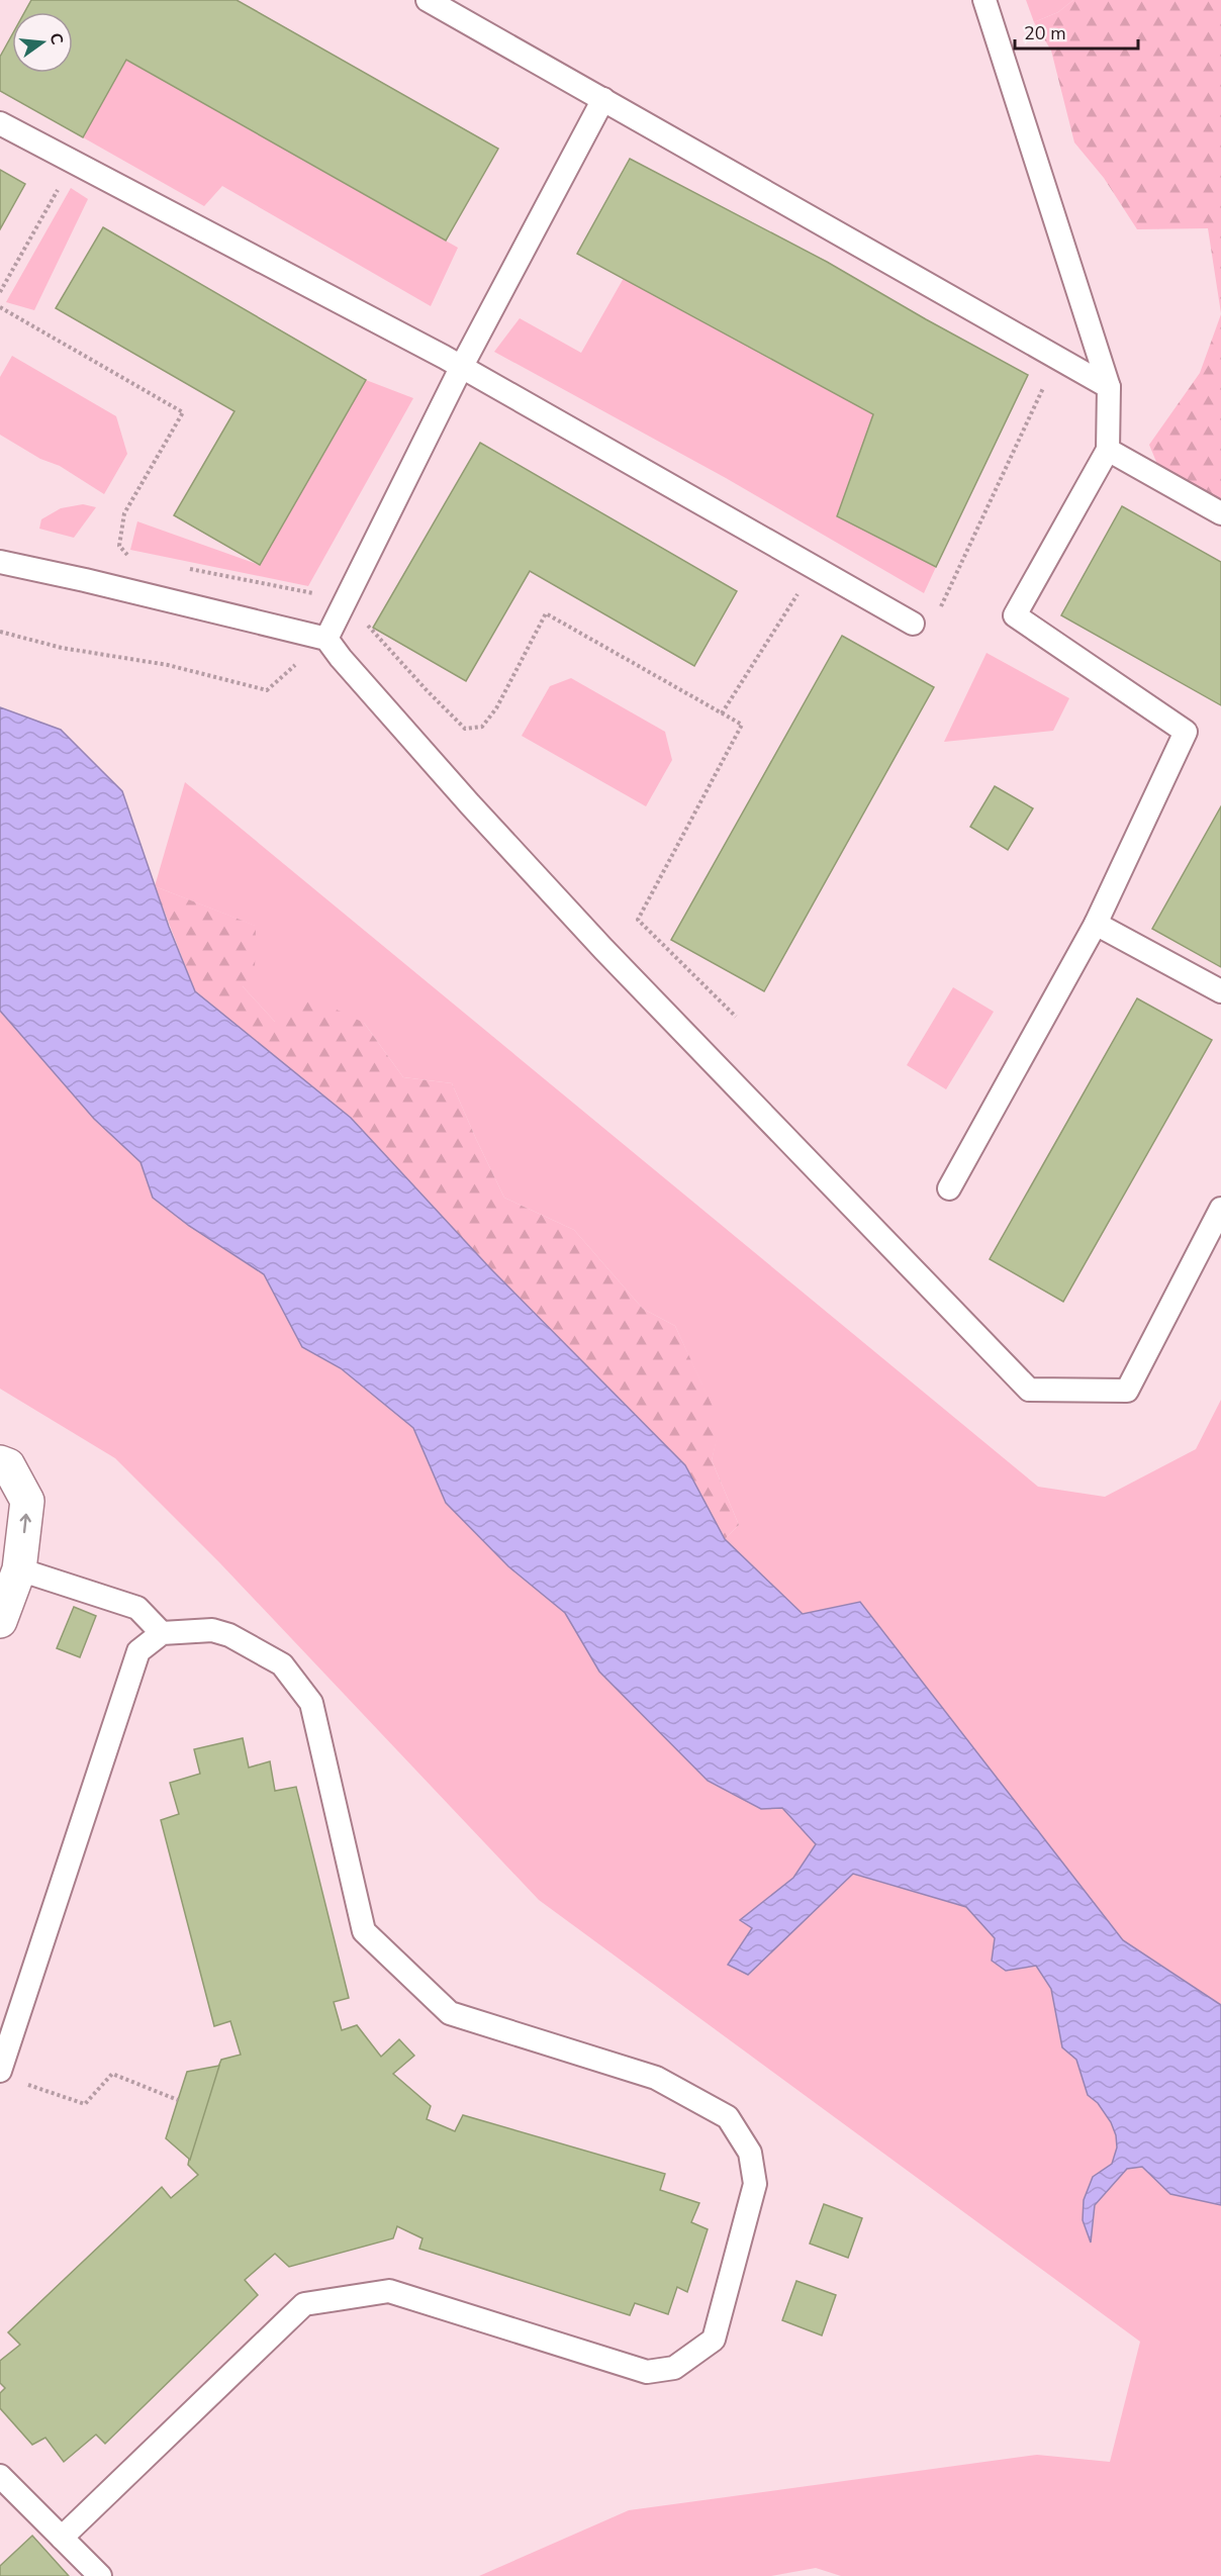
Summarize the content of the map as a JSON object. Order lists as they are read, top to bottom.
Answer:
{
  "scale_bar": "20 m",
  "north": "right"
}
